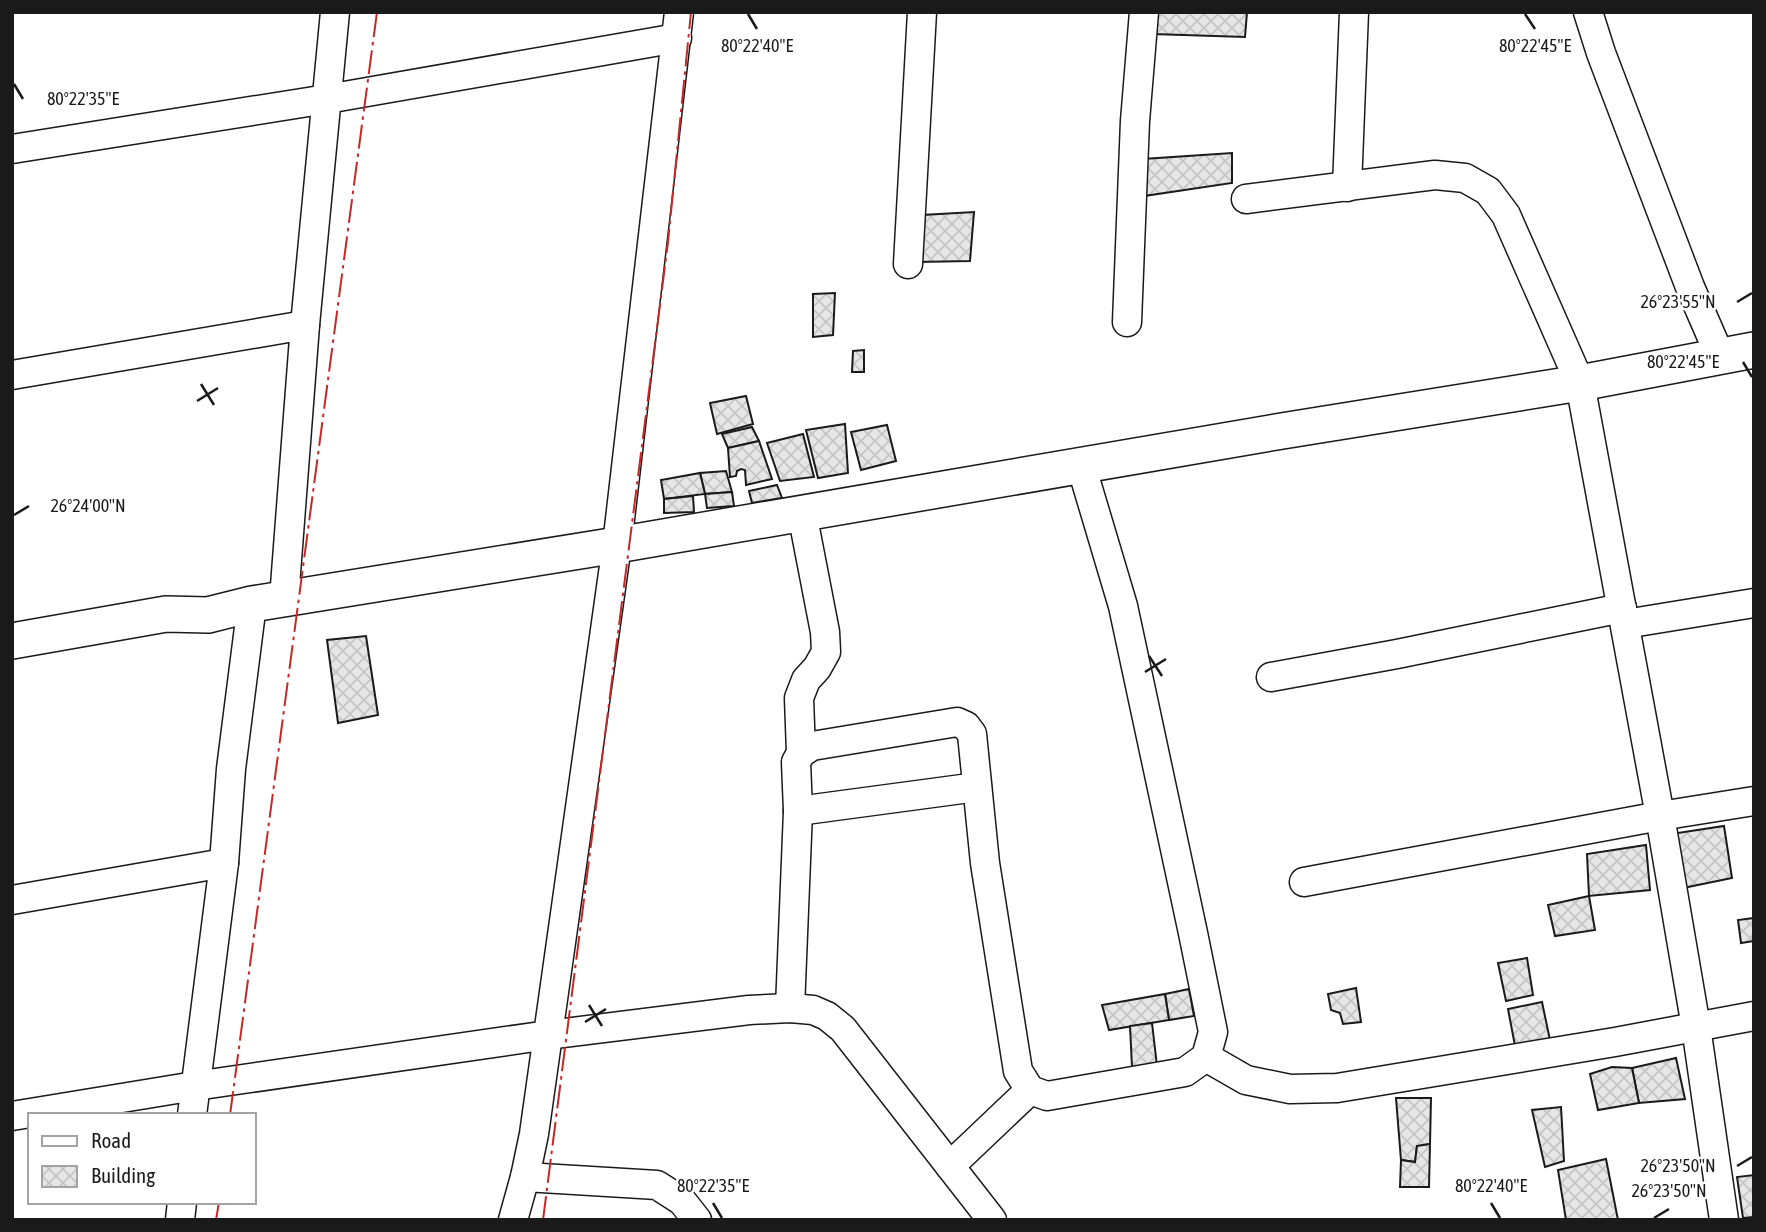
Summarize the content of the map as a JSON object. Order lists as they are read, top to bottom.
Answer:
{
  "legend": ["Road", "Building"],
  "coordinates": [
    "80°22'40\"E",
    "80°22'45\"E",
    "80°22'35\"E",
    "26°23'55\"N",
    "26°24'00\"N",
    "26°23'50\"N"
  ]
}
